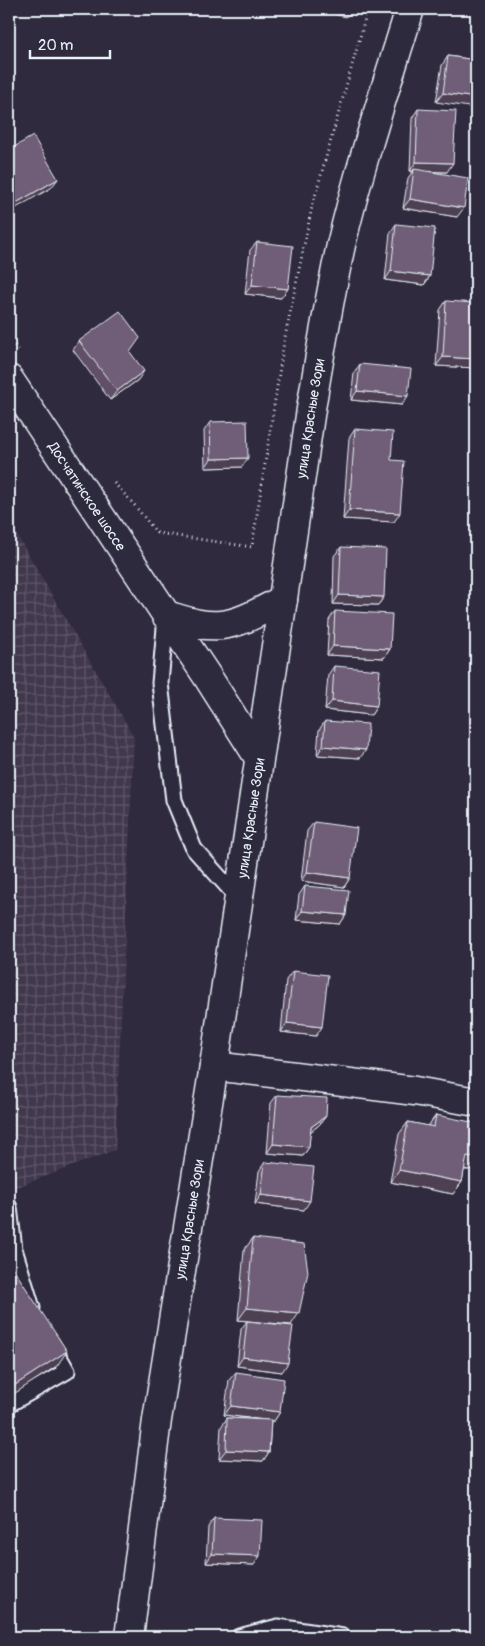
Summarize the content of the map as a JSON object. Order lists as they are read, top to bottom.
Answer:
{
  "streets": {
    "main road": ["улица Красные Зори", "Досчатинское шоссе"]
  },
  "crossings": [
    ["улица Красные Зори", "Досчатинское шоссе"]
  ],
  "scale_bar": "20 m"
}
